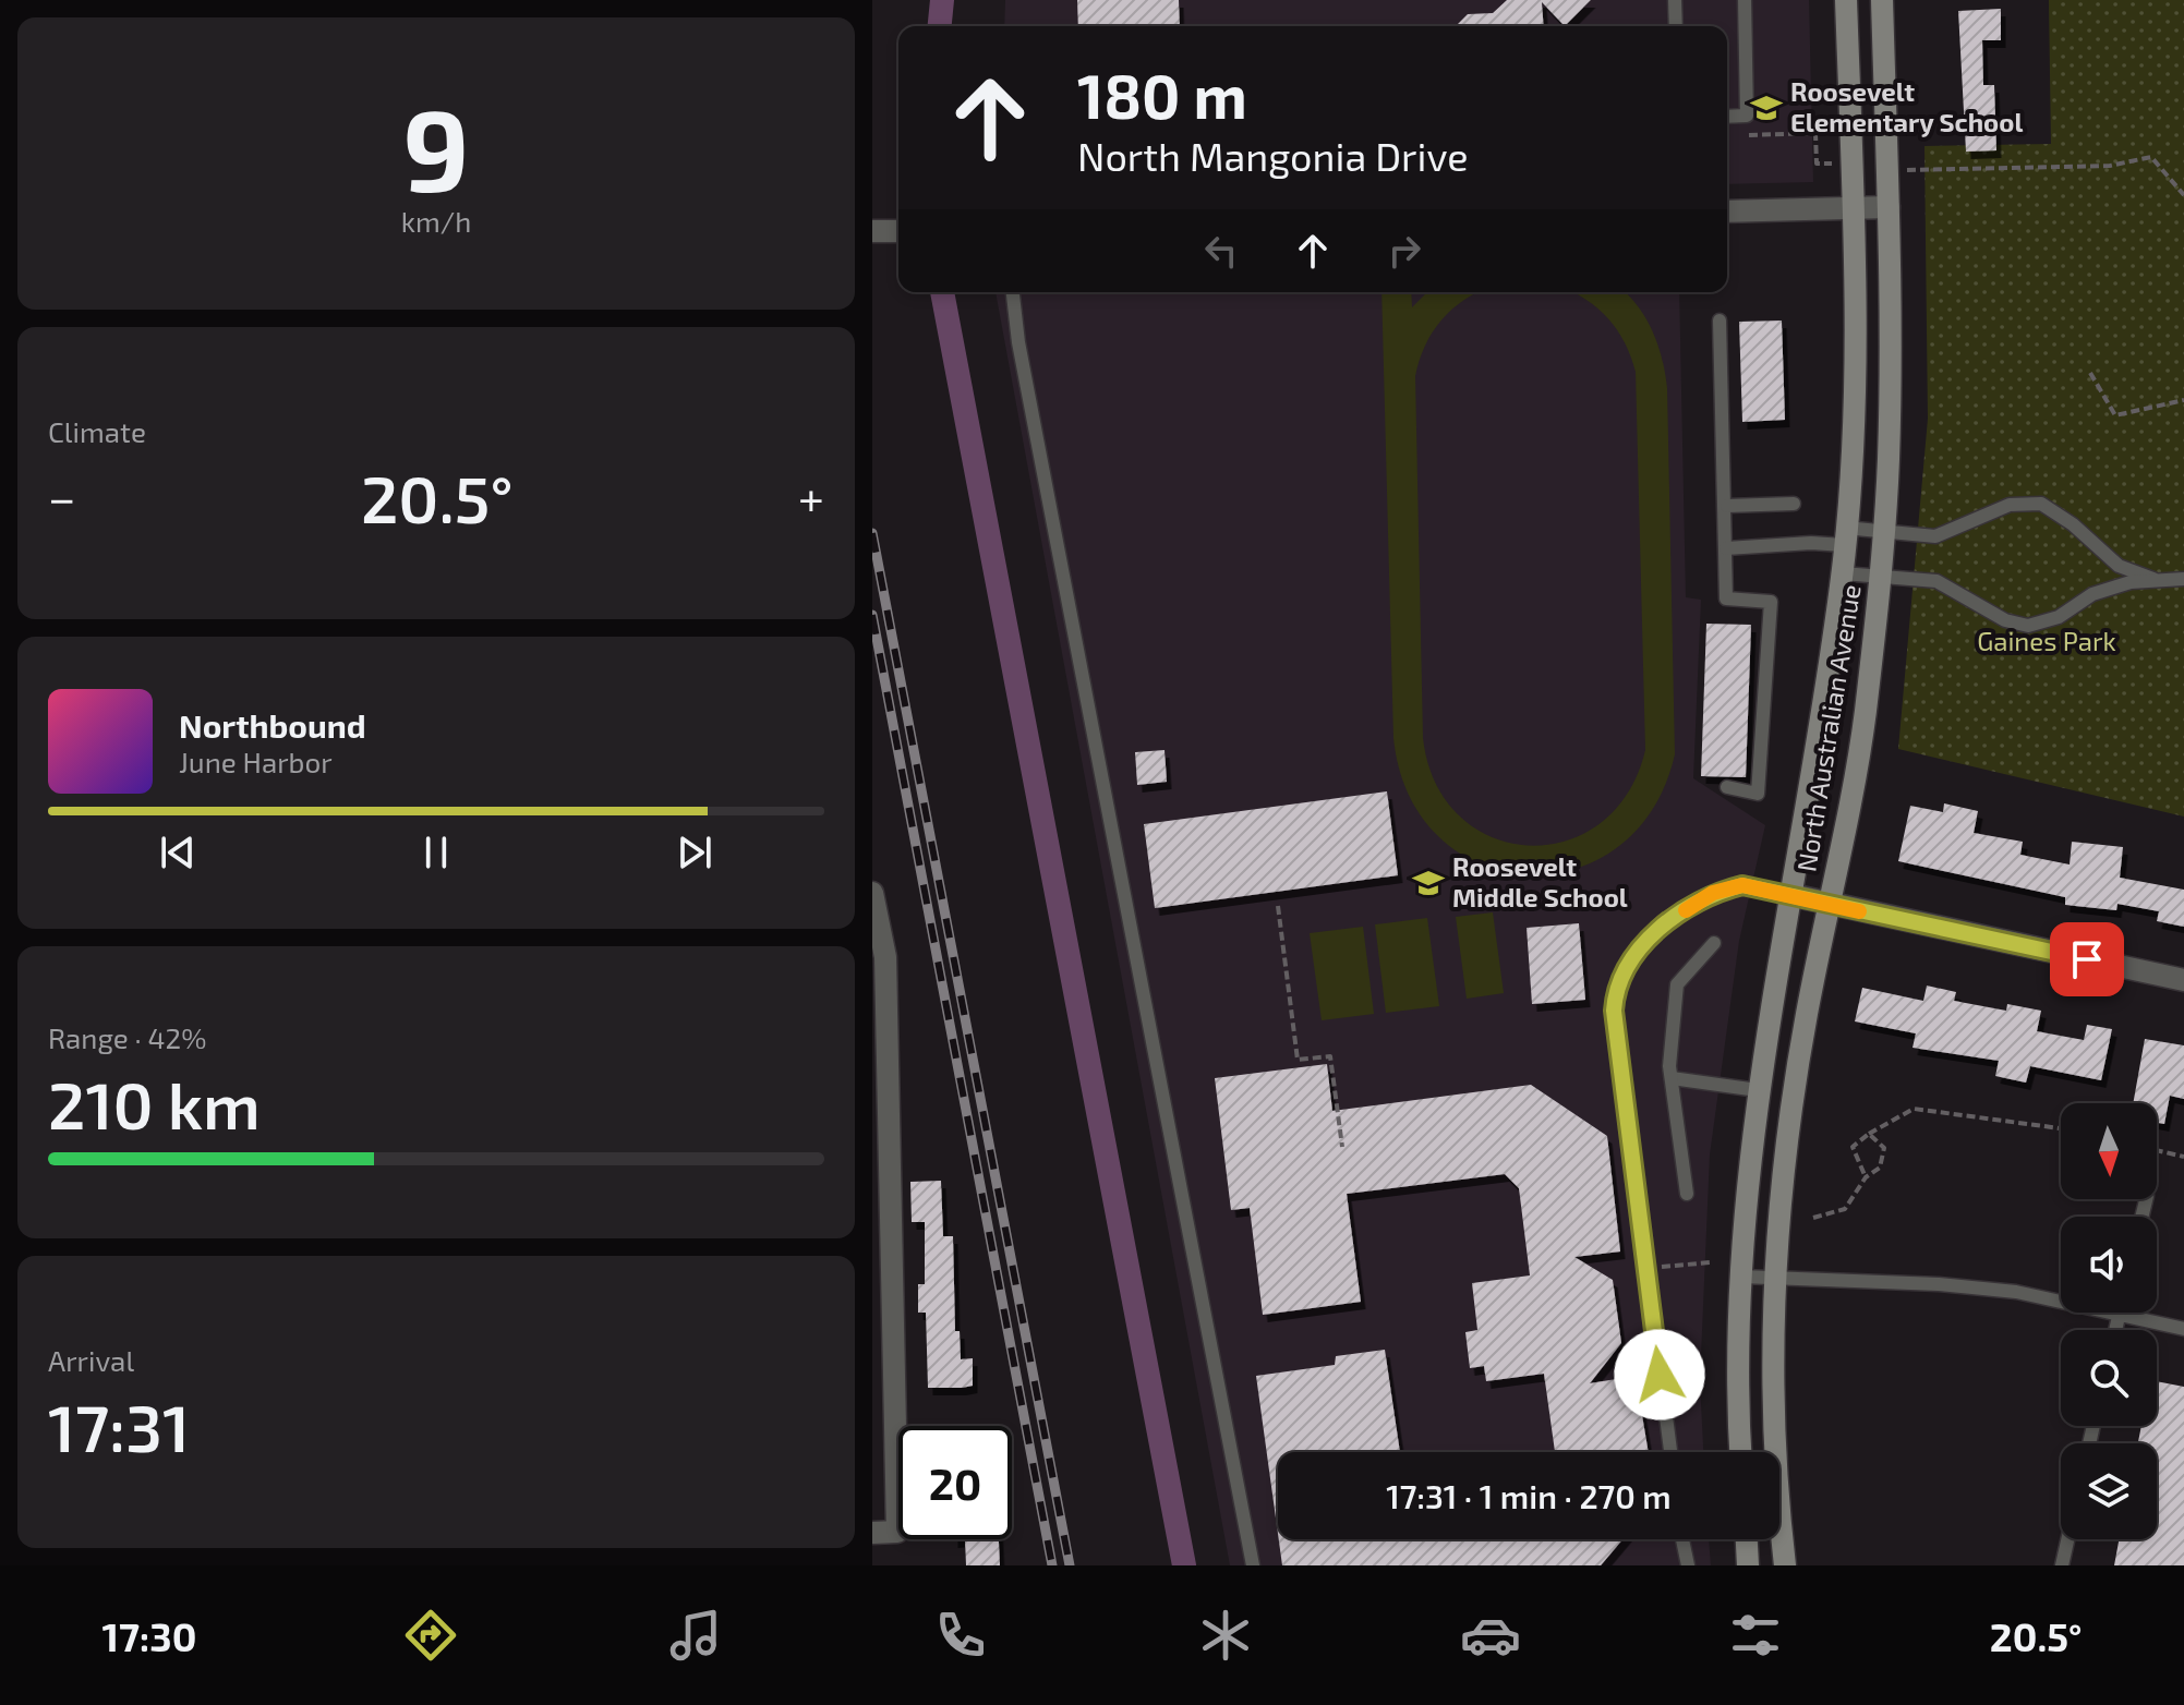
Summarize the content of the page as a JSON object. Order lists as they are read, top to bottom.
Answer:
{
  "streets": {
    "main road": ["North Australian Avenue"]
  },
  "parks": ["Gaines Park"],
  "places": {
    "school or university": ["Roosevelt Elementary School", "Roosevelt Middle School"]
  },
  "north": "bottom",
  "page": {
    "tile": [
      ["9", "km/h"],
      "Climate",
      ["Range · 42%", "210 km"],
      ["Arrival", "17:31"]
    ],
    "turn": ["180 m", "North Mangonia Drive"],
    "heat": ["−", "20.5°", "+"],
    "song": ["Northbound", "June Harbor"],
    "limit": "20",
    "trip": "17:31 · 1 min · 270 m",
    "tabs": ["17:30", "20.5°"]
  }
}
